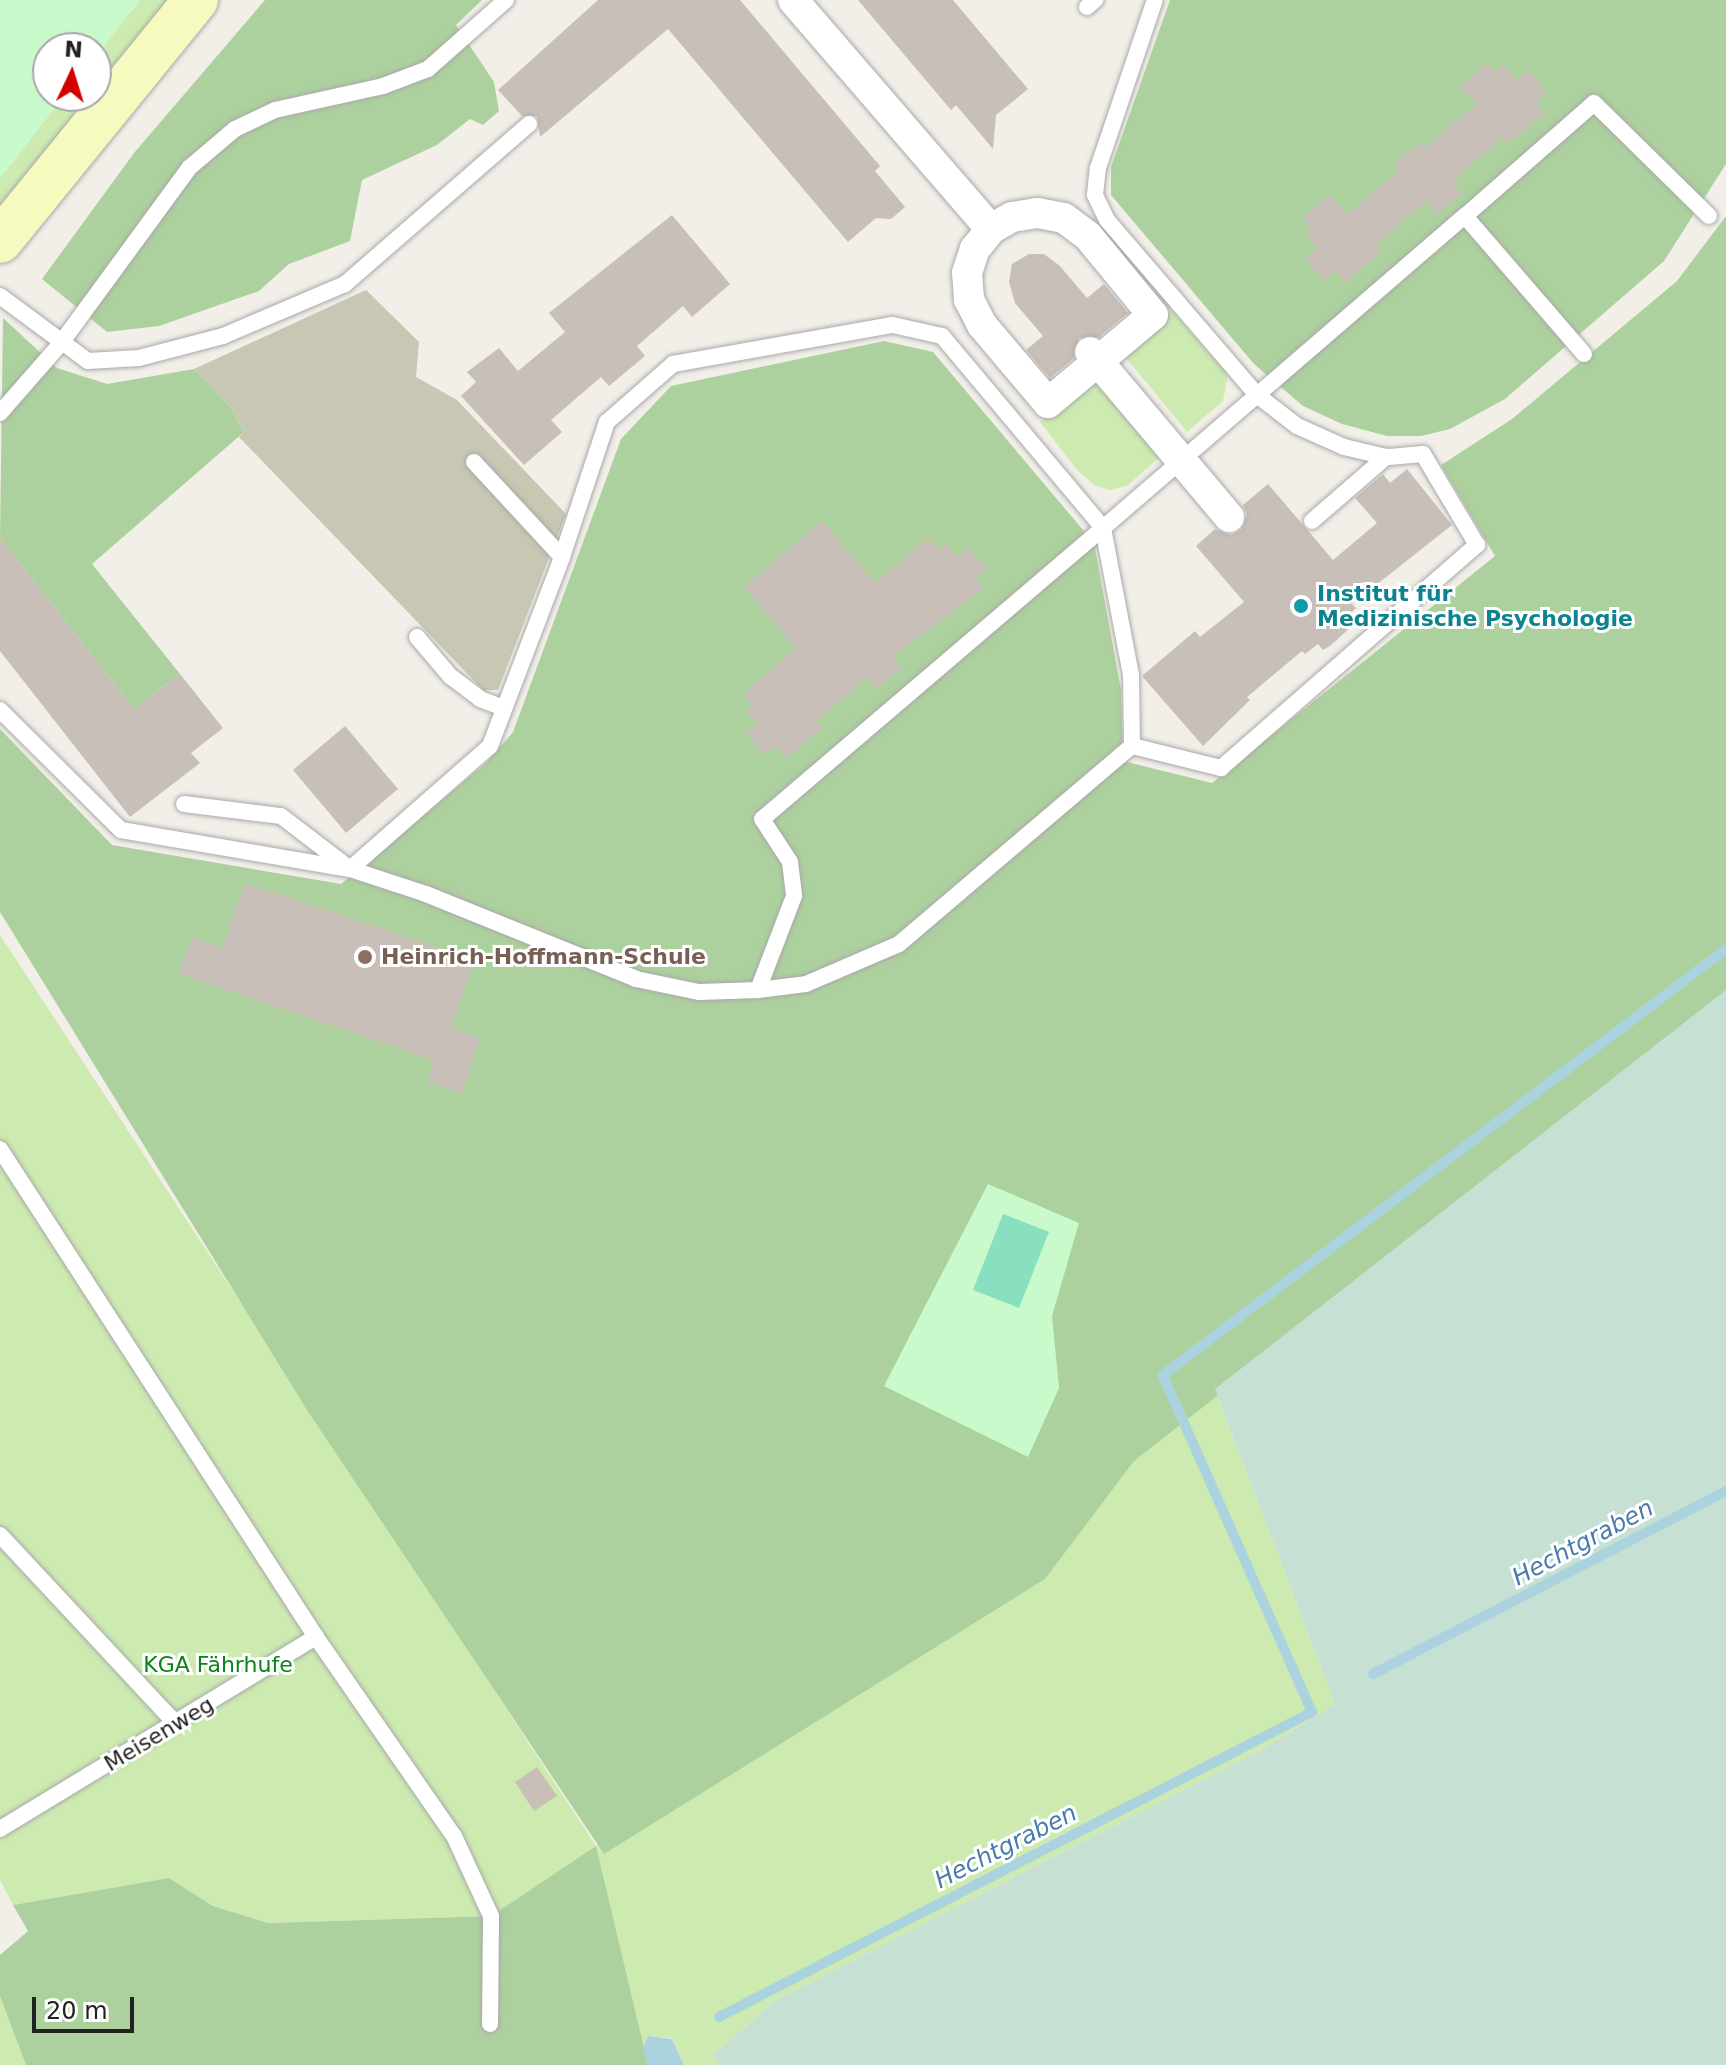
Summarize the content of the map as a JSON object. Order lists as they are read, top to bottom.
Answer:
{
  "streets": {
    "lane": ["Meisenweg"]
  },
  "water": ["Hechtgraben"],
  "parks": ["KGA Fährhufe"],
  "places": ["Institut für Medizinische Psychologie", "Heinrich-Hoffmann-Schule"],
  "scale_bar": "20 m",
  "north": "top"
}
